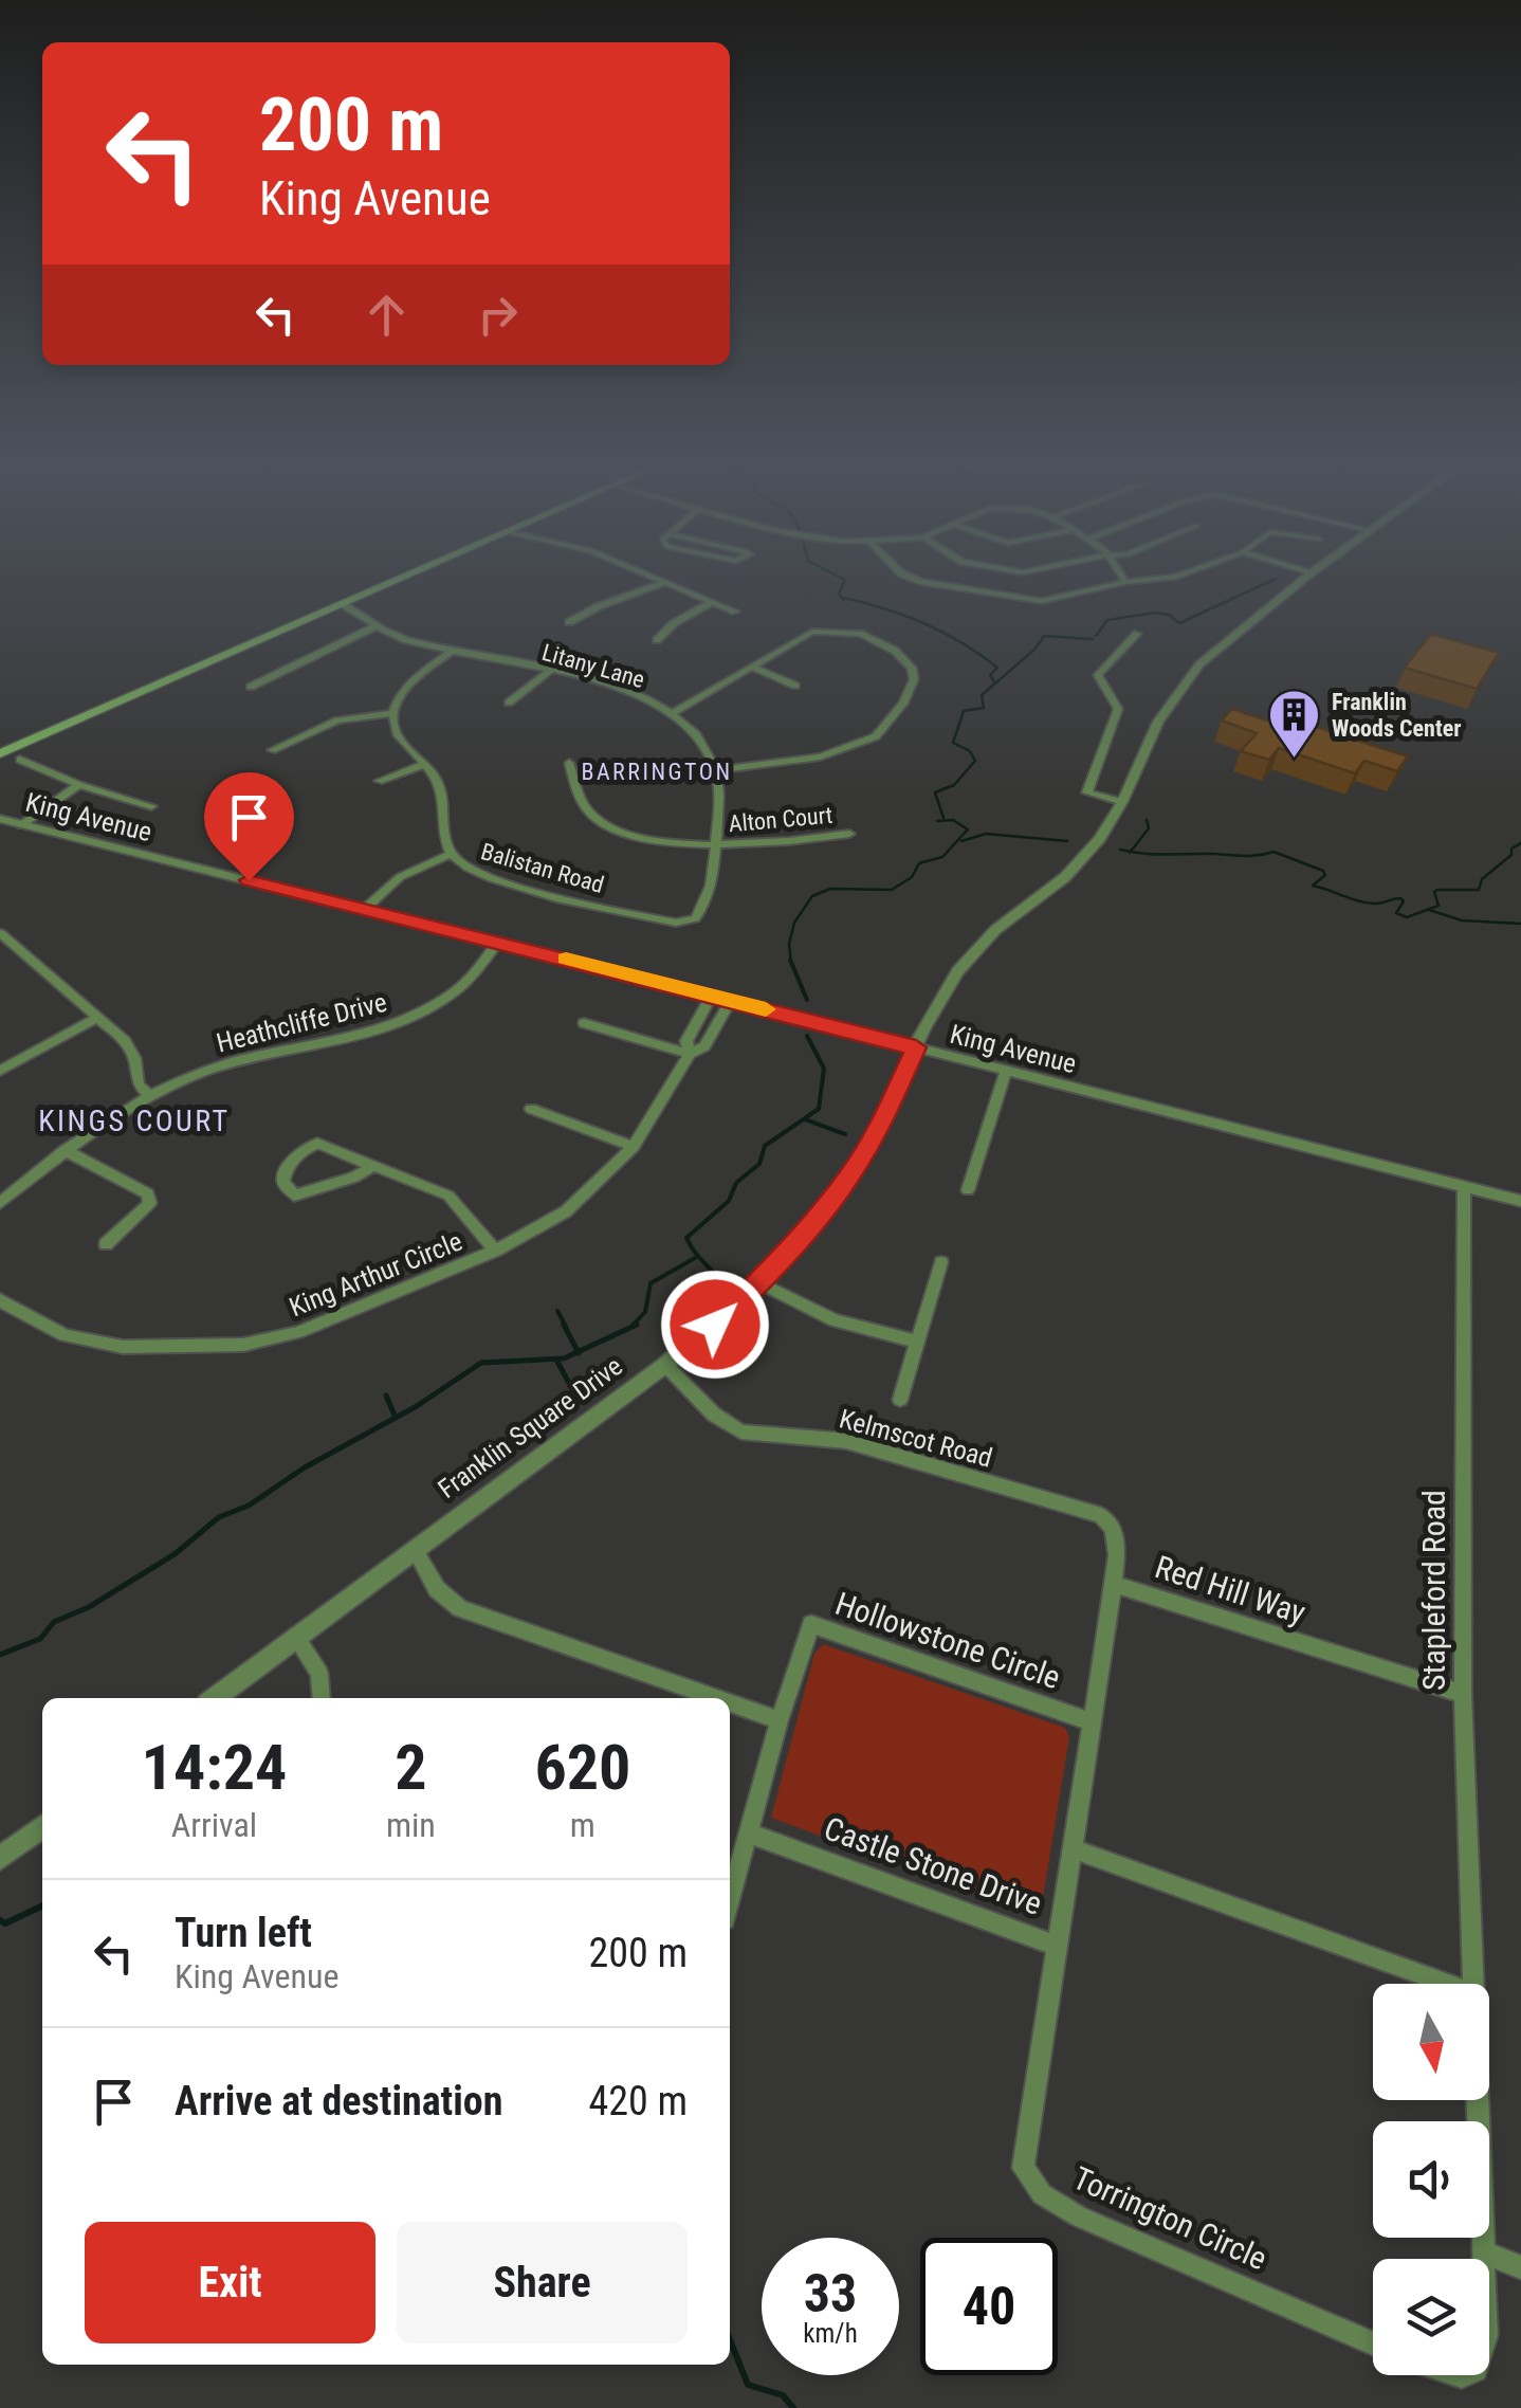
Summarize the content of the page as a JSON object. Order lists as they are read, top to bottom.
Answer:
{
  "streets": {
    "street": [
      "Litany Lane",
      "King Avenue",
      "Alton Court",
      "Balistan Road",
      "Heathcliffe Drive",
      "King Arthur Circle",
      "Franklin Square Drive",
      "Kelmscot Road",
      "Red Hill Way",
      "Stapleford Road",
      "Hollowstone Circle",
      "Castle Stone Drive",
      "Torrington Circle"
    ]
  },
  "crossings": [
    ["King Avenue", "Heathcliffe Drive"],
    ["King Avenue", "King Arthur Circle"],
    ["King Avenue", "Franklin Square Drive"],
    ["King Avenue", "Stapleford Road"],
    ["Alton Court", "Balistan Road"],
    ["Franklin Square Drive", "Kelmscot Road"],
    ["Kelmscot Road", "Red Hill Way"],
    ["Red Hill Way", "Stapleford Road"],
    ["Red Hill Way", "Hollowstone Circle"],
    ["Castle Stone Drive", "Torrington Circle"]
  ],
  "districts": ["BARRINGTON", "KINGS COURT"],
  "places": {
    "building": ["Franklin Woods Center"]
  },
  "north": "bottom",
  "page": {
    "turn": ["200 m", "King Avenue"],
    "eta": [
      "14:24",
      "Arrival",
      "2",
      "min",
      "620",
      "m"
    ],
    "list": [
      {
        "name": "Turn left",
        "note": "King Avenue",
        "value": "200 m"
      },
      {
        "name": "Arrive at destination",
        "value": "420 m"
      }
    ],
    "buttons": ["Exit", "Share"],
    "speed": "33 km/h",
    "limit": "40"
  }
}
